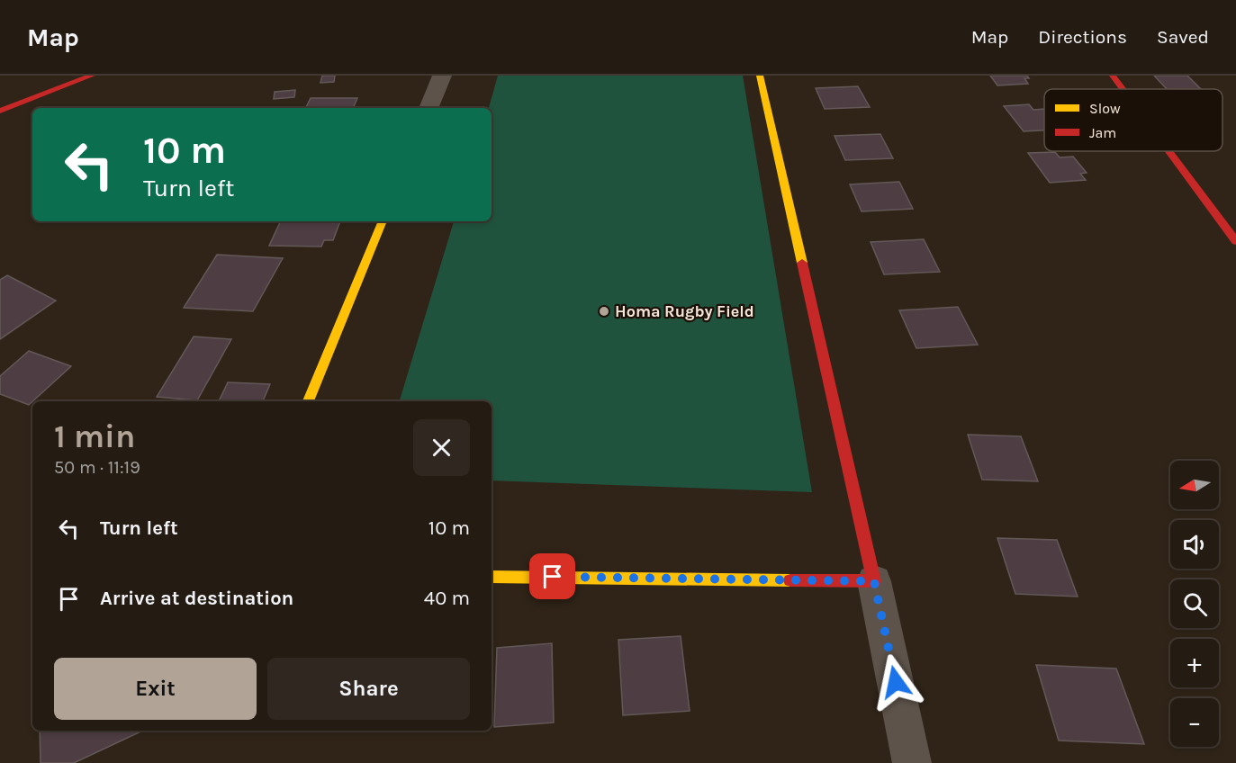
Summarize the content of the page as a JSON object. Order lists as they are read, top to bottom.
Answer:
{
  "places": ["Homa Rugby Field"],
  "legend": ["Slow", "Jam"],
  "north": "left",
  "page": {
    "header": "Map",
    "nav": ["Map", "Directions", "Saved"],
    "turn": ["10 m", "Turn left"],
    "heading": ["1 min", "50 m · 11:19"],
    "map_buttons": ["+", "−"],
    "list": [
      {
        "name": "Turn left",
        "value": "10 m"
      },
      {
        "name": "Arrive at destination",
        "value": "40 m"
      }
    ],
    "buttons": ["Exit", "Share"]
  }
}
